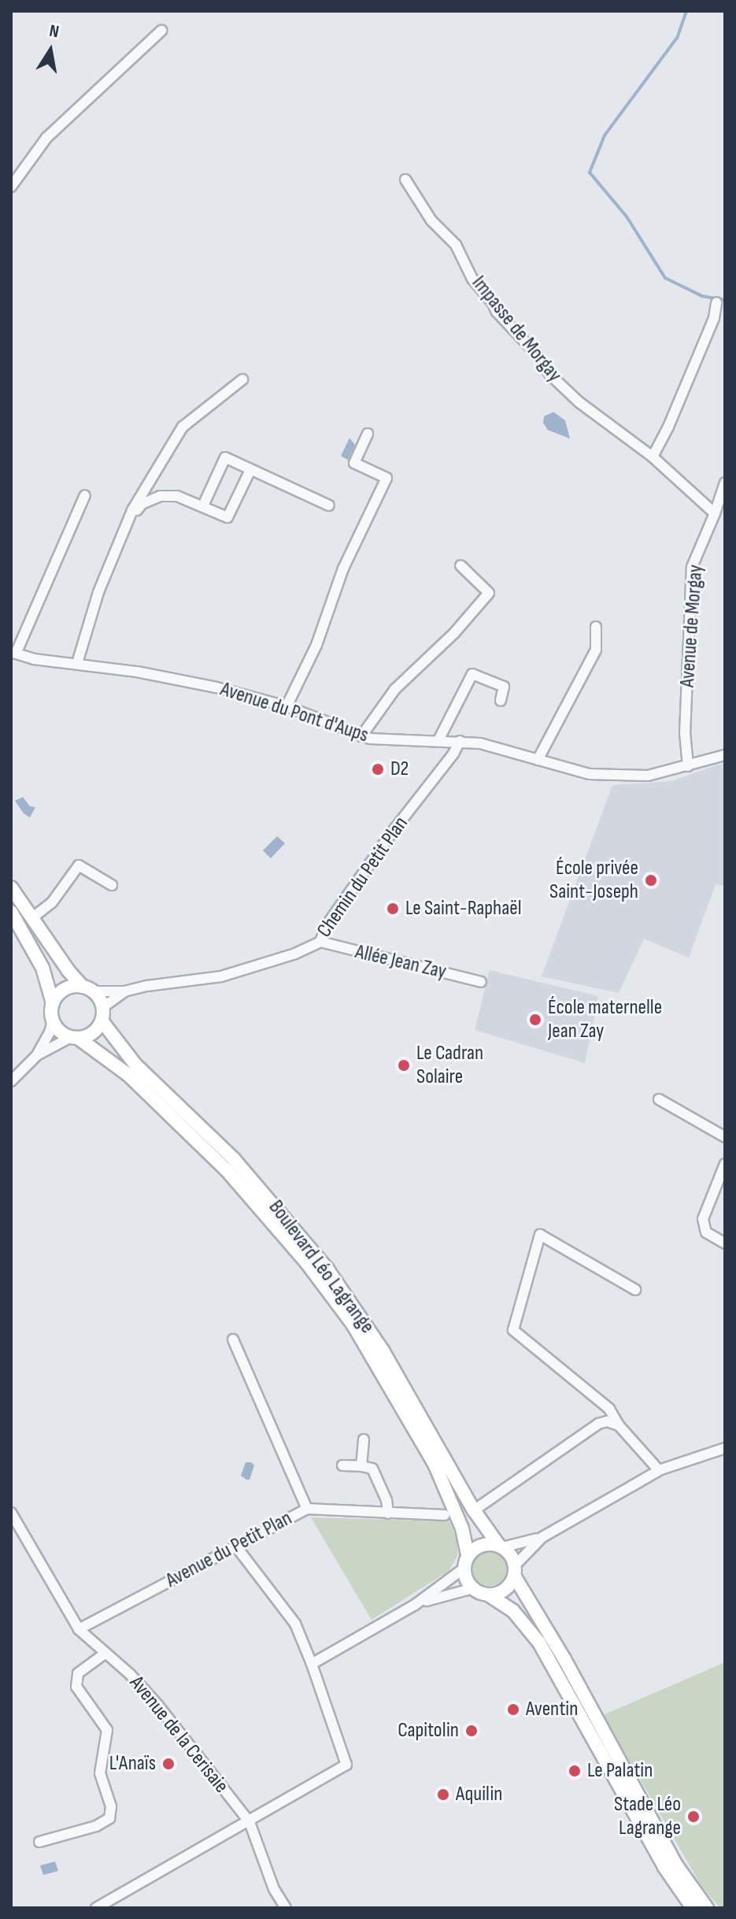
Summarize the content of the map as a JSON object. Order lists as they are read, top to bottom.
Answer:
{
  "streets": {
    "main road": ["Boulevard Léo Lagrange"],
    "street": [
      "Impasse de Morgay",
      "Avenue de Morgay",
      "Avenue du Pont d'Aups",
      "Chemin du Petit Plan",
      "Allée Jean Zay",
      "Avenue du Petit Plan",
      "Avenue de la Cerisaie"
    ]
  },
  "crossings": [
    ["Avenue de Morgay", "Avenue du Pont d'Aups"],
    ["Avenue du Pont d'Aups", "Chemin du Petit Plan"],
    ["Chemin du Petit Plan", "Allée Jean Zay"],
    ["Chemin du Petit Plan", "Boulevard Léo Lagrange"],
    ["Avenue du Petit Plan", "Avenue de la Cerisaie"]
  ],
  "places": [
    "D2",
    "École privée Saint-Joseph",
    "Le Saint-Raphaël",
    "École maternelle Jean Zay",
    "Le Cadran Solaire",
    "Aventin",
    "Capitolin",
    "L'Anaïs",
    "Le Palatin",
    "Aquilin",
    "Stade Léo Lagrange"
  ],
  "north": "top"
}
